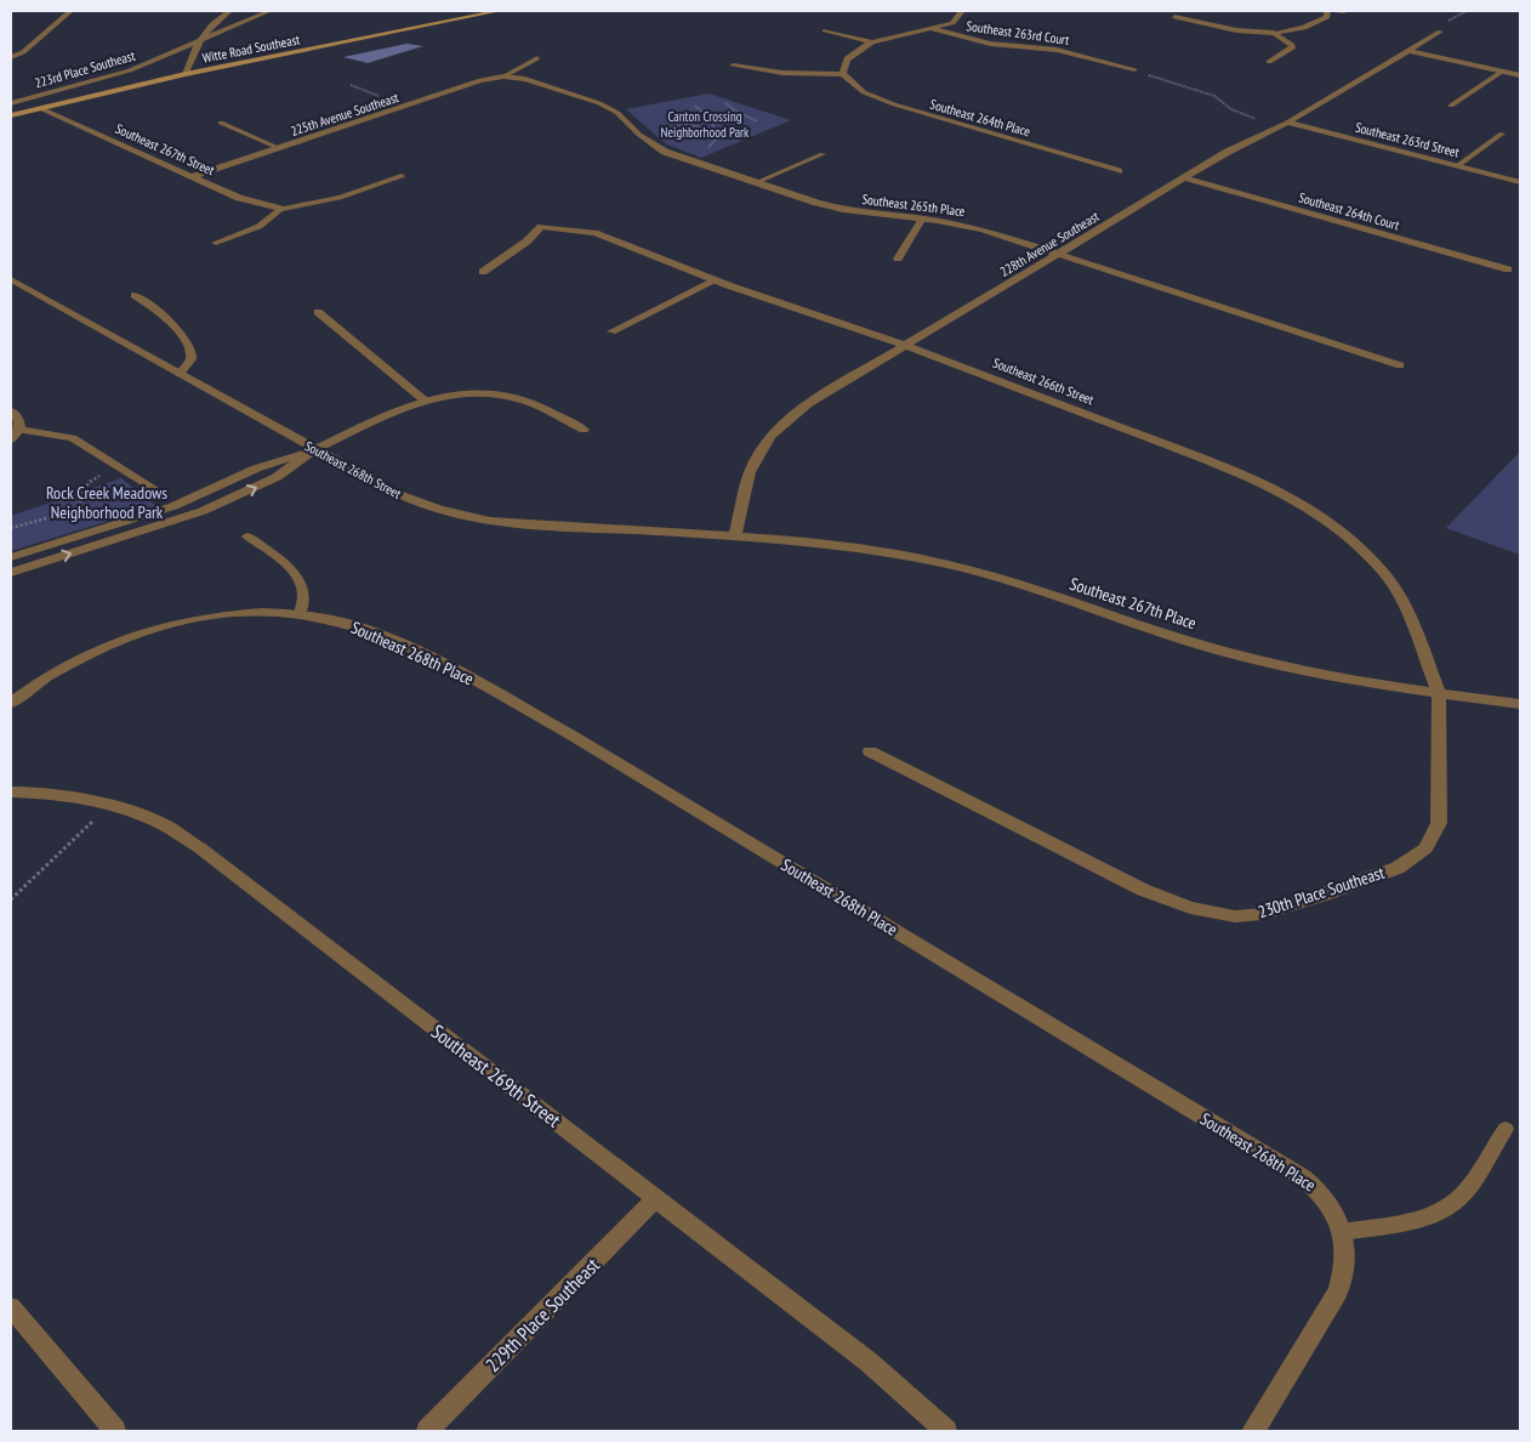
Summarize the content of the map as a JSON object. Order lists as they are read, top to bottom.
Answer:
{
  "streets": {
    "street": [
      "Southeast 263rd Court",
      "Witte Road Southeast",
      "223rd Place Southeast",
      "225th Avenue Southeast",
      "Southeast 264th Place",
      "Southeast 263rd Street",
      "Southeast 267th Street",
      "Southeast 265th Place",
      "Southeast 264th Court",
      "228th Avenue Southeast",
      "Southeast 266th Street",
      "Southeast 268th Street",
      "Southeast 267th Place",
      "Southeast 268th Place",
      "230th Place Southeast",
      "Southeast 269th Street",
      "229th Place Southeast"
    ]
  },
  "crossings": [
    ["Witte Road Southeast", "Southeast 267th Street"],
    ["225th Avenue Southeast", "Southeast 267th Street"],
    ["225th Avenue Southeast", "Southeast 265th Place"],
    ["Southeast 263rd Street", "228th Avenue Southeast"],
    ["Southeast 265th Place", "228th Avenue Southeast"],
    ["Southeast 264th Court", "228th Avenue Southeast"],
    ["228th Avenue Southeast", "Southeast 266th Street"],
    ["228th Avenue Southeast", "Southeast 268th Street"],
    ["228th Avenue Southeast", "Southeast 267th Place"],
    ["Southeast 266th Street", "Southeast 267th Place"],
    ["Southeast 266th Street", "230th Place Southeast"],
    ["Southeast 268th Street", "Southeast 267th Place"],
    ["Southeast 267th Place", "230th Place Southeast"],
    ["Southeast 269th Street", "229th Place Southeast"]
  ],
  "parks": ["Canton Crossing Neighborhood Park", "Rock Creek Meadows Neighborhood Park"]
}
